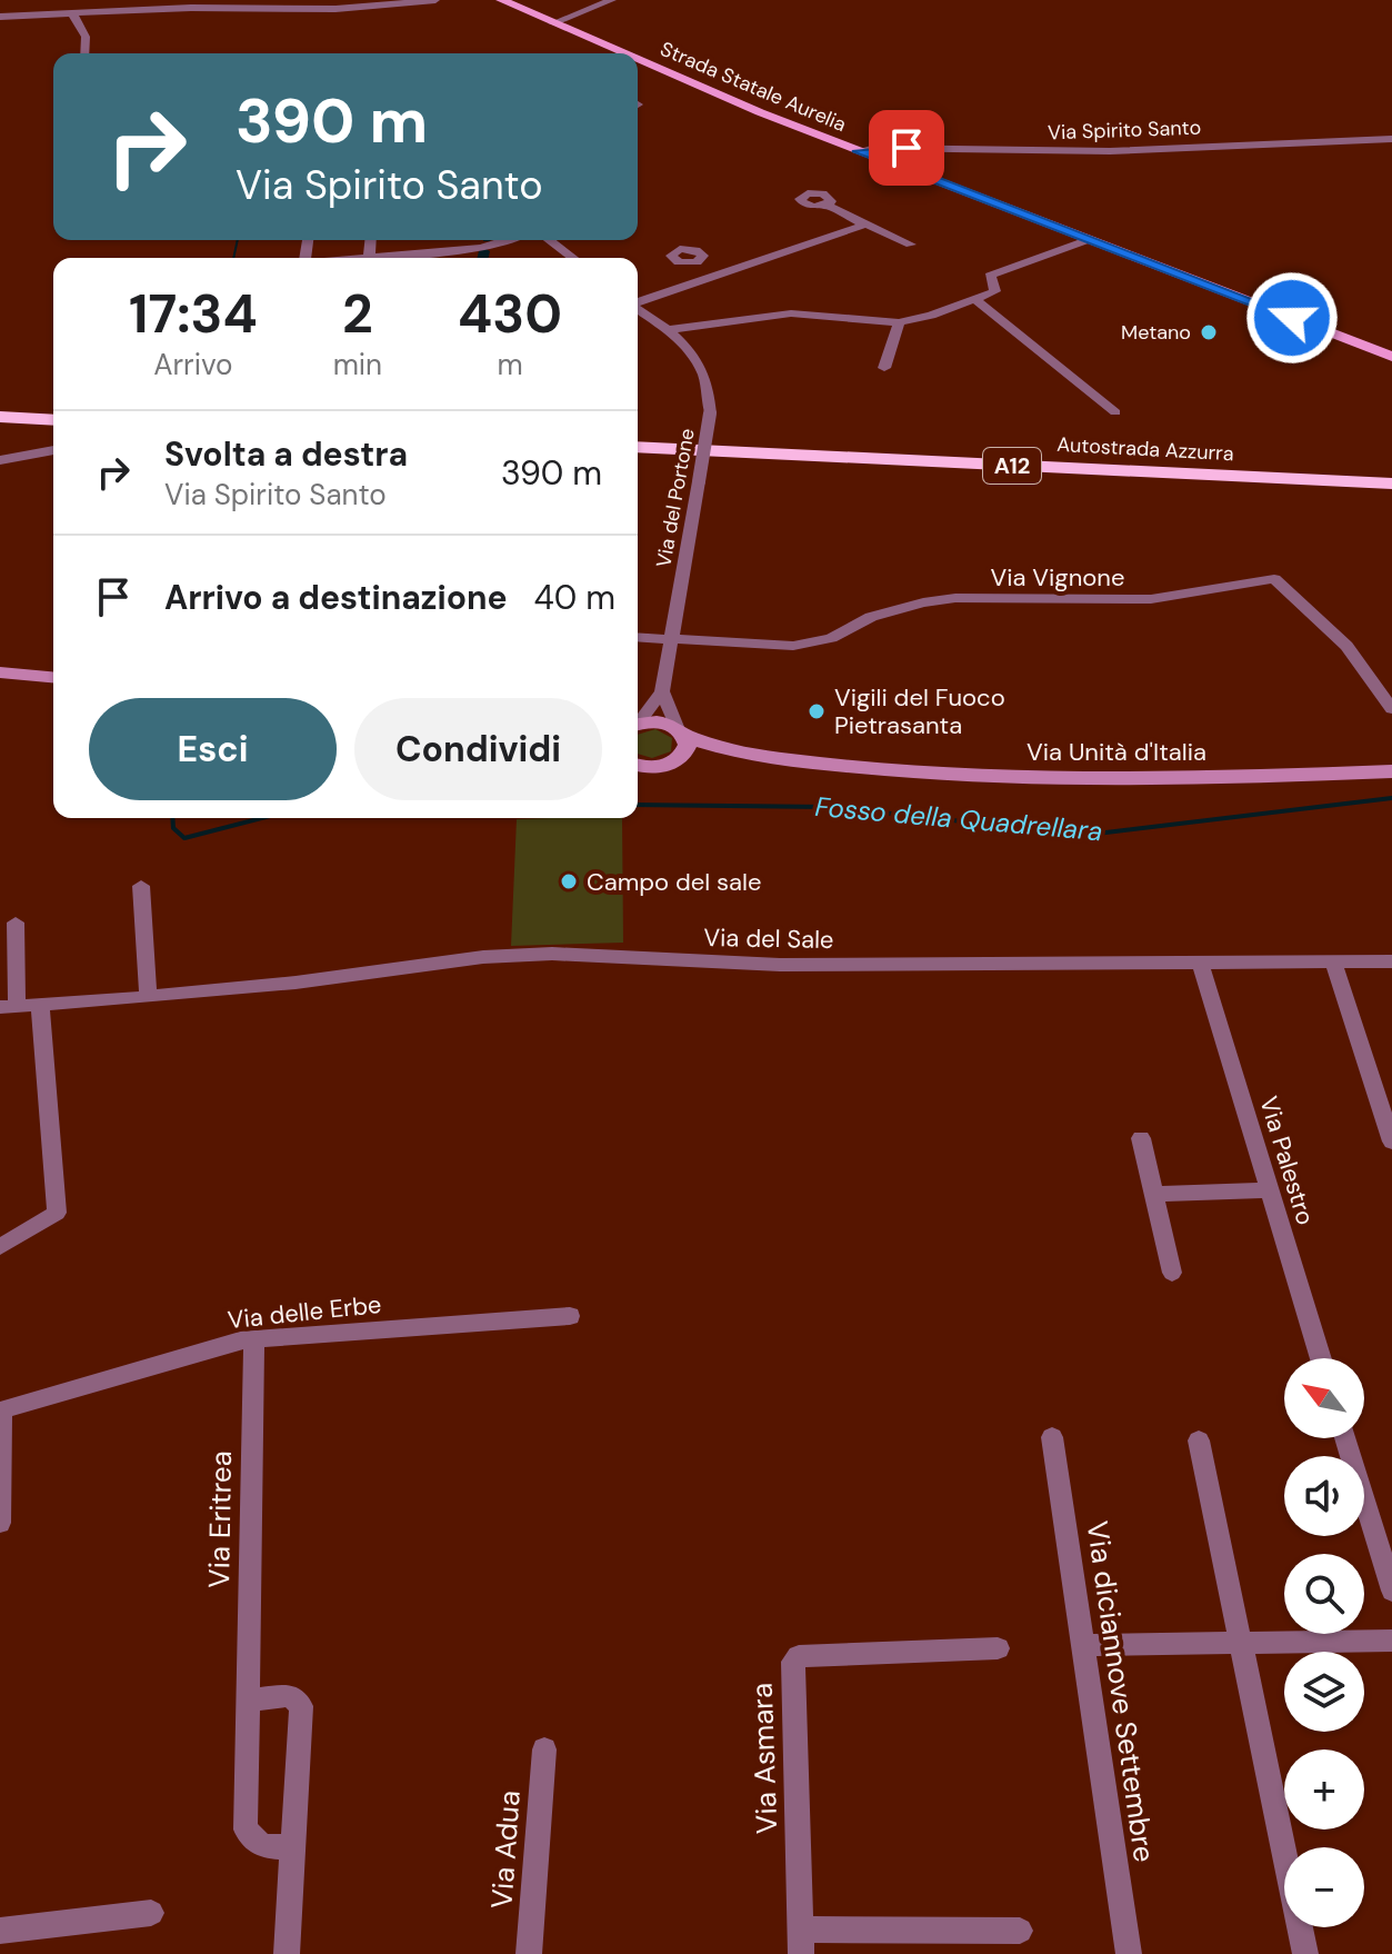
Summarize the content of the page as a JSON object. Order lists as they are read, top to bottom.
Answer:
{
  "streets": {
    "highway": ["Autostrada Azzurra", "A12"],
    "main road": ["Strada Statale Aurelia", "Via Unità d'Italia"],
    "street": [
      "Via Spirito Santo",
      "Via del Portone",
      "Via Vignone",
      "Via del Sale",
      "Via Palestro",
      "Via delle Erbe",
      "Via Eritrea",
      "Via diciannove Settembre",
      "Via Asmara",
      "Via Adua"
    ]
  },
  "crossings": [
    ["Strada Statale Aurelia", "Via Spirito Santo"],
    ["Via del Portone", "Via Vignone"],
    ["Via del Sale", "Via Palestro"],
    ["Via delle Erbe", "Via Eritrea"]
  ],
  "water": ["Fosso della Quadrellara"],
  "places": ["Metano", "Vigili del Fuoco Pietrasanta", "Campo del sale"],
  "north": "top left",
  "page": {
    "turn": ["390 m", "Via Spirito Santo"],
    "eta": [
      "17:34",
      "Arrivo",
      "2",
      "min",
      "430",
      "m"
    ],
    "list": [
      {
        "name": "Svolta a destra",
        "note": "Via Spirito Santo",
        "value": "390 m"
      },
      {
        "name": "Arrivo a destinazione",
        "value": "40 m"
      }
    ],
    "buttons": ["Esci", "Condividi"],
    "map_buttons": ["+", "−"]
  }
}
